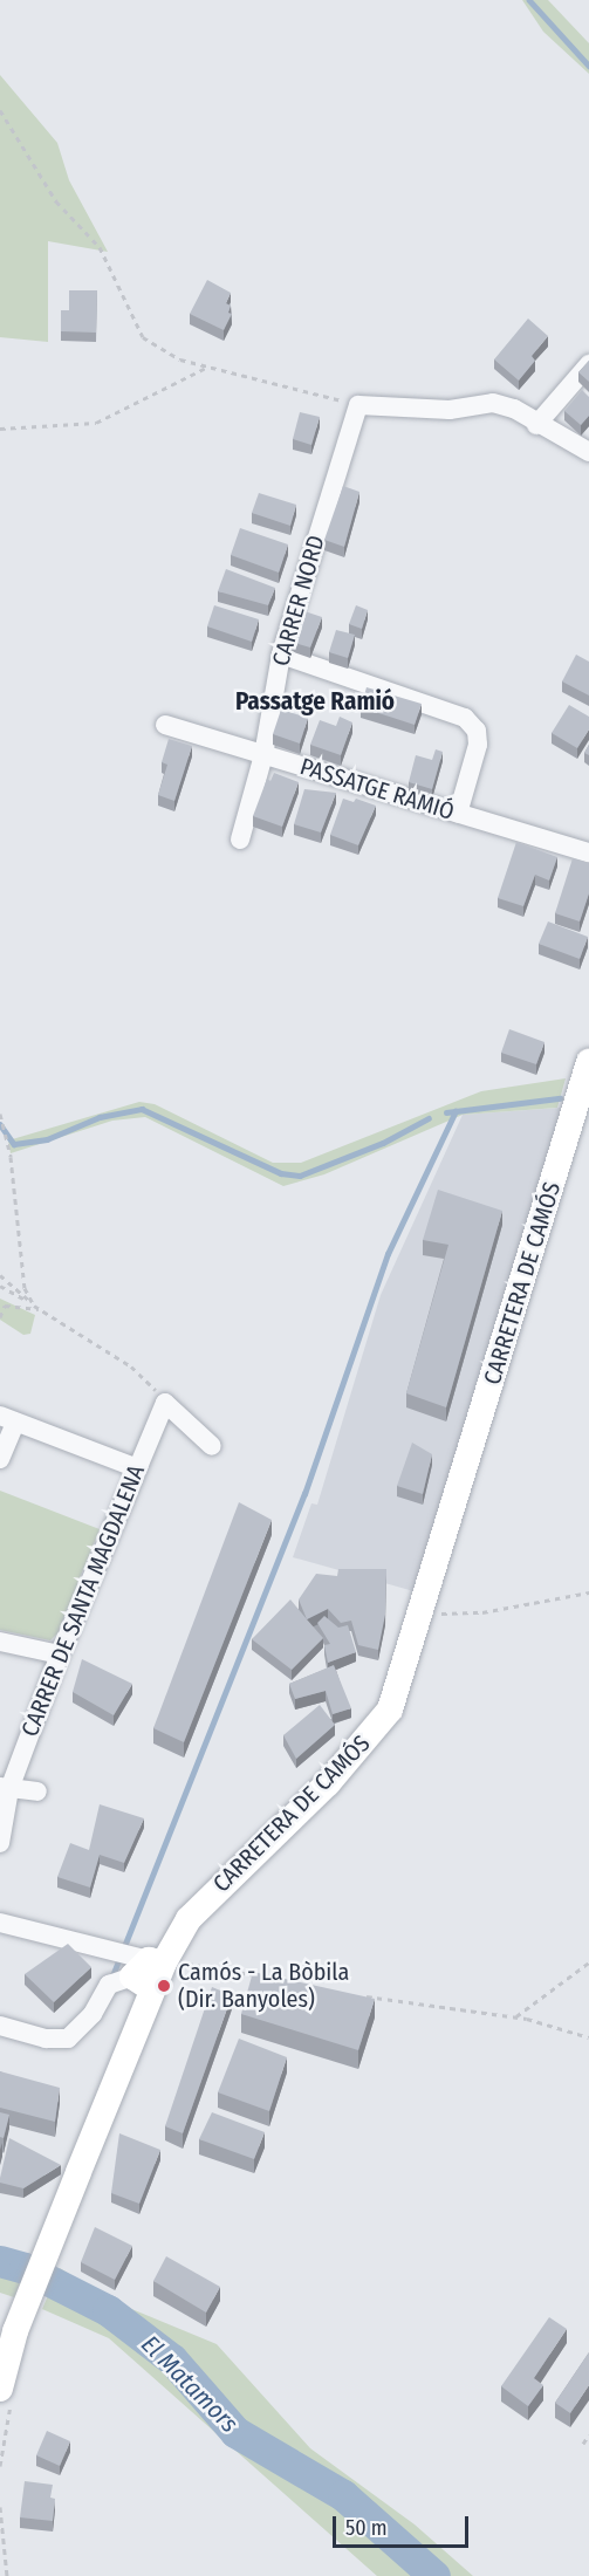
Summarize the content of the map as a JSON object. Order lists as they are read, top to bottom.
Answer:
{
  "streets": {
    "street": [
      "CARRER NORD",
      "PASSATGE RAMIÓ",
      "CARRETERA DE CAMÓS",
      "CARRER DE SANTA MAGDALENA"
    ]
  },
  "crossings": [
    ["CARRER NORD", "PASSATGE RAMIÓ"]
  ],
  "districts": ["Passatge Ramió"],
  "water": ["El Matamors"],
  "places": ["Camós - La Bòbila (Dir. Banyoles)"],
  "scale_bar": "50 m"
}
